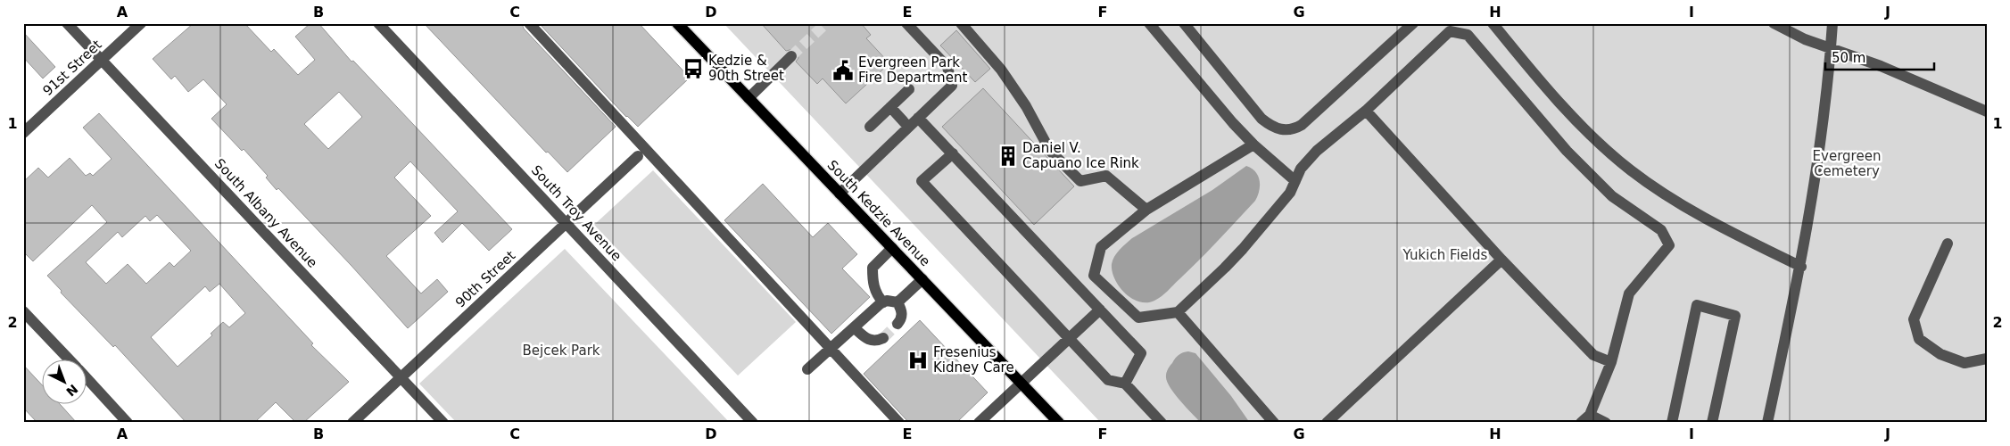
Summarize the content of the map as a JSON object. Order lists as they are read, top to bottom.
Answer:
{
  "streets": {
    "main road": ["South Kedzie Avenue"],
    "street": [
      "91st Street",
      "South Albany Avenue",
      "South Troy Avenue",
      "90th Street"
    ]
  },
  "crossings": [
    ["91st Street", "South Albany Avenue"],
    ["South Albany Avenue", "90th Street"],
    ["South Troy Avenue", "90th Street"]
  ],
  "parks": ["Evergreen Cemetery", "Yukich Fields", "Bejcek Park"],
  "places": {
    "bus stop": ["Kedzie & 90th Street"],
    "public building": ["Evergreen Park Fire Department"],
    "building": ["Daniel V. Capuano Ice Rink"],
    "hospital": ["Fresenius Kidney Care"]
  },
  "scale_bar": "50 m",
  "north": "bottom right",
  "grid": {
    "columns": [
      "A",
      "B",
      "C",
      "D",
      "E",
      "F",
      "G",
      "H",
      "I",
      "J"
    ],
    "rows": ["1", "2"]
  }
}
